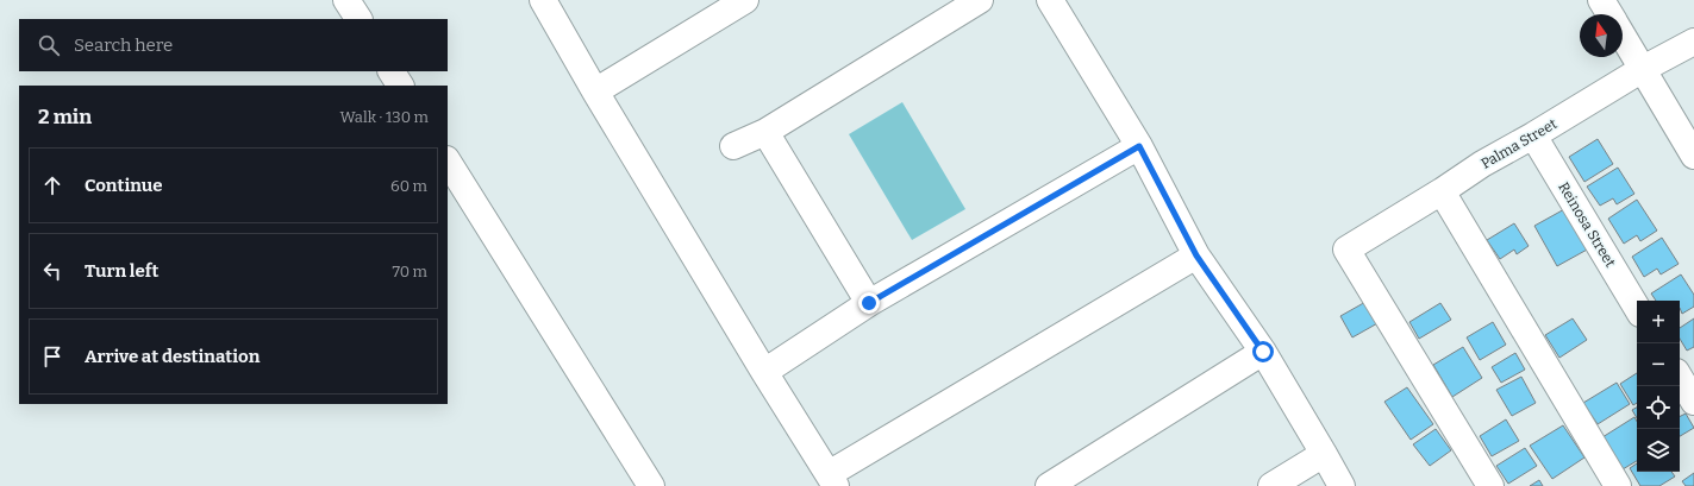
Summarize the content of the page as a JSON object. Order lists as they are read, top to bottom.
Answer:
{
  "streets": {
    "street": ["Palma Street", "Reinosa Street"]
  },
  "crossings": [
    ["Palma Street", "Reinosa Street"]
  ],
  "north": "top",
  "page": {
    "search": "Search here",
    "heading": ["2 min", "Walk · 130 m"],
    "list": [
      ["Continue", "60 m"],
      ["Turn left", "70 m"],
      "Arrive at destination"
    ],
    "map_buttons": ["+", "−"]
  }
}
